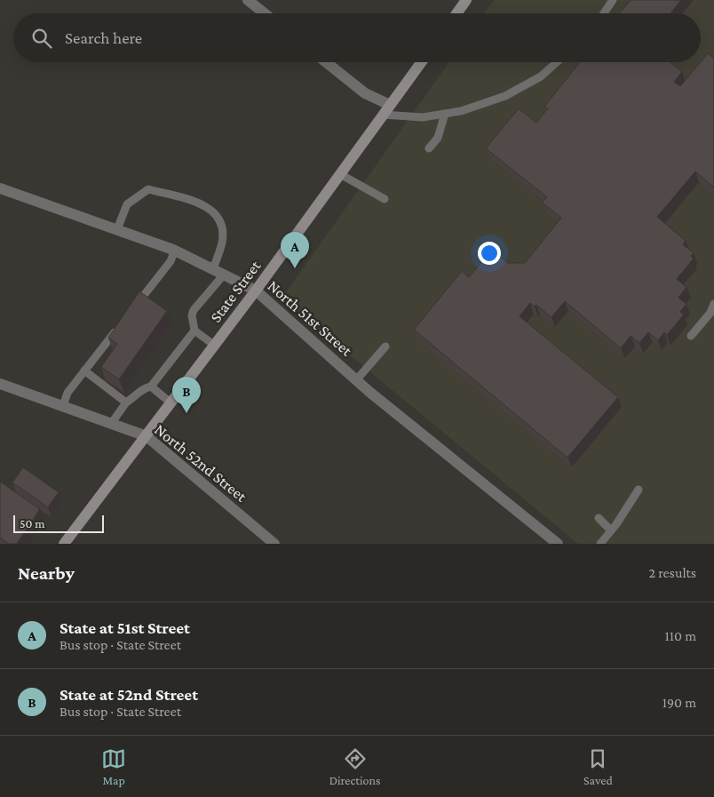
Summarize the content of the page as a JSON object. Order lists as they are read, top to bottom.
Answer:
{
  "streets": {
    "main road": ["State Street"],
    "street": ["North 51st Street", "North 52nd Street"]
  },
  "crossings": [
    ["State Street", "North 51st Street"],
    ["State Street", "North 52nd Street"]
  ],
  "scale_bar": "50 m",
  "page": {
    "search": "Search here",
    "pins": ["A", "B"],
    "scale": "50 m",
    "heading": ["Nearby", "2 results"],
    "list": [
      {
        "mark": "A",
        "name": "State at 51st Street",
        "note": "Bus stop · State Street",
        "value": "110 m"
      },
      {
        "mark": "B",
        "name": "State at 52nd Street",
        "note": "Bus stop · State Street",
        "value": "190 m"
      }
    ],
    "nav": ["Map", "Directions", "Saved"]
  }
}
